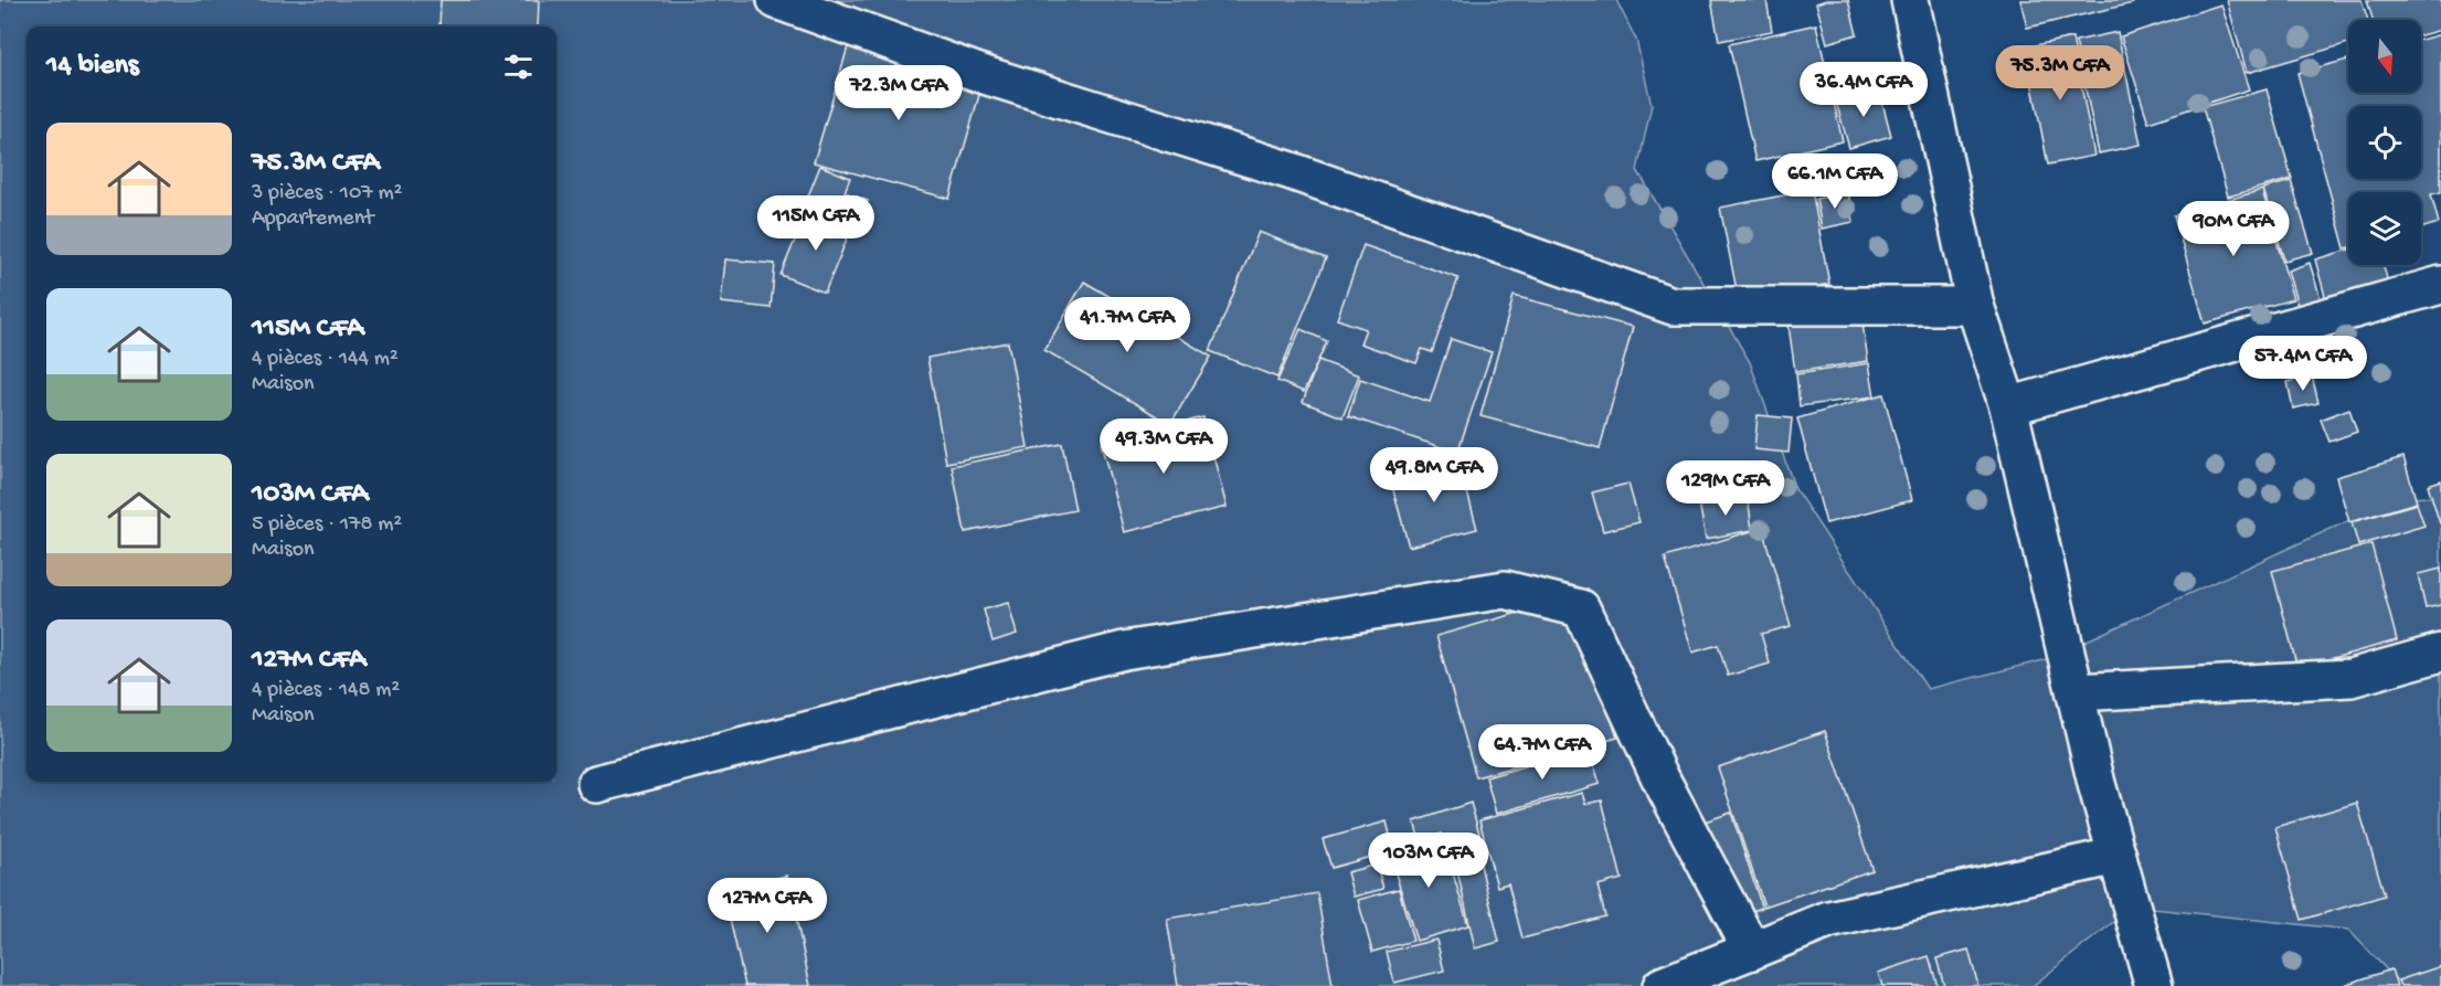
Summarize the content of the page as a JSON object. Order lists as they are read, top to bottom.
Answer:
{
  "north": "bottom",
  "page": {
    "heading": "14 biens",
    "price": [
      "75.3M CFA",
      "36.4M CFA",
      "72.3M CFA",
      "66.1M CFA",
      "115M CFA",
      "90M CFA",
      "41.7M CFA",
      "57.4M CFA",
      "49.3M CFA",
      "49.8M CFA",
      "129M CFA",
      "64.7M CFA",
      "103M CFA",
      "127M CFA"
    ],
    "list": [
      {
        "name": "75.3M CFA",
        "note": "3 pièces · 107 m² · Appartement"
      },
      {
        "name": "115M CFA",
        "note": "4 pièces · 144 m² · Maison"
      },
      {
        "name": "103M CFA",
        "note": "5 pièces · 178 m² · Maison"
      },
      {
        "name": "127M CFA",
        "note": "4 pièces · 148 m² · Maison"
      }
    ]
  }
}
